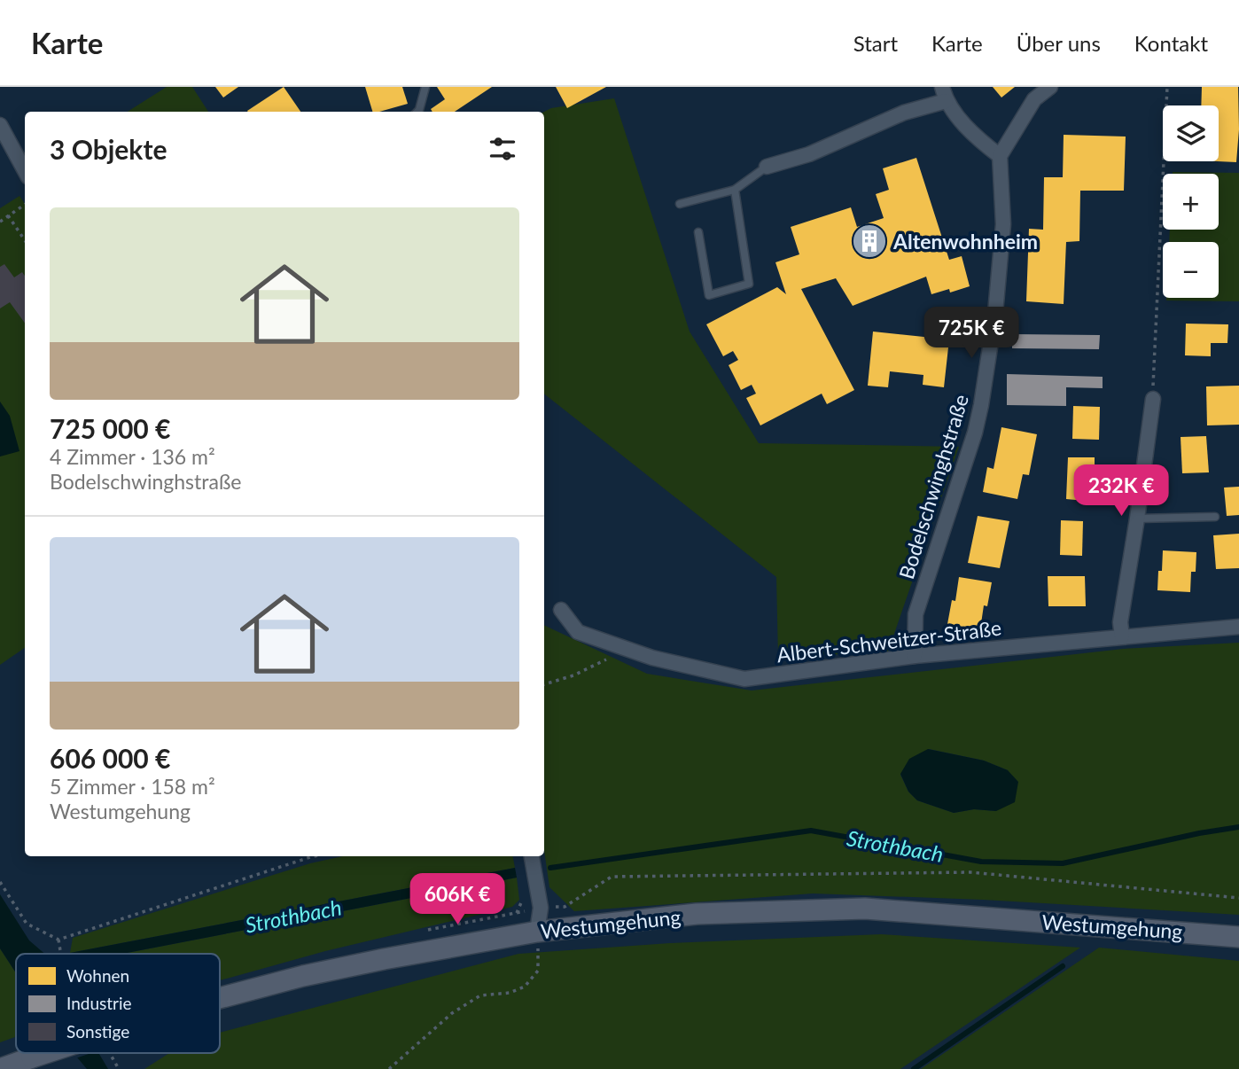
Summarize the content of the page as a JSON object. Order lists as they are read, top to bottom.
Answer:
{
  "streets": {
    "main road": ["Westumgehung"],
    "street": ["Bodelschwinghstraße", "Albert-Schweitzer-Straße"]
  },
  "crossings": [
    ["Bodelschwinghstraße", "Albert-Schweitzer-Straße"]
  ],
  "water": ["Strothbach"],
  "places": {
    "building": ["Altenwohnheim"]
  },
  "legend": ["Wohnen", "Industrie", "Sonstige"],
  "page": {
    "header": "Karte",
    "nav": [
      "Start",
      "Karte",
      "Über uns",
      "Kontakt"
    ],
    "map_buttons": ["+", "−"],
    "heading": "3 Objekte",
    "list": [
      {
        "name": "725 000 €",
        "note": "4 Zimmer · 136 m² · Bodelschwinghstraße"
      },
      {
        "name": "606 000 €",
        "note": "5 Zimmer · 158 m² · Westumgehung"
      }
    ],
    "price": ["725K €", "232K €", "606K €"]
  }
}
